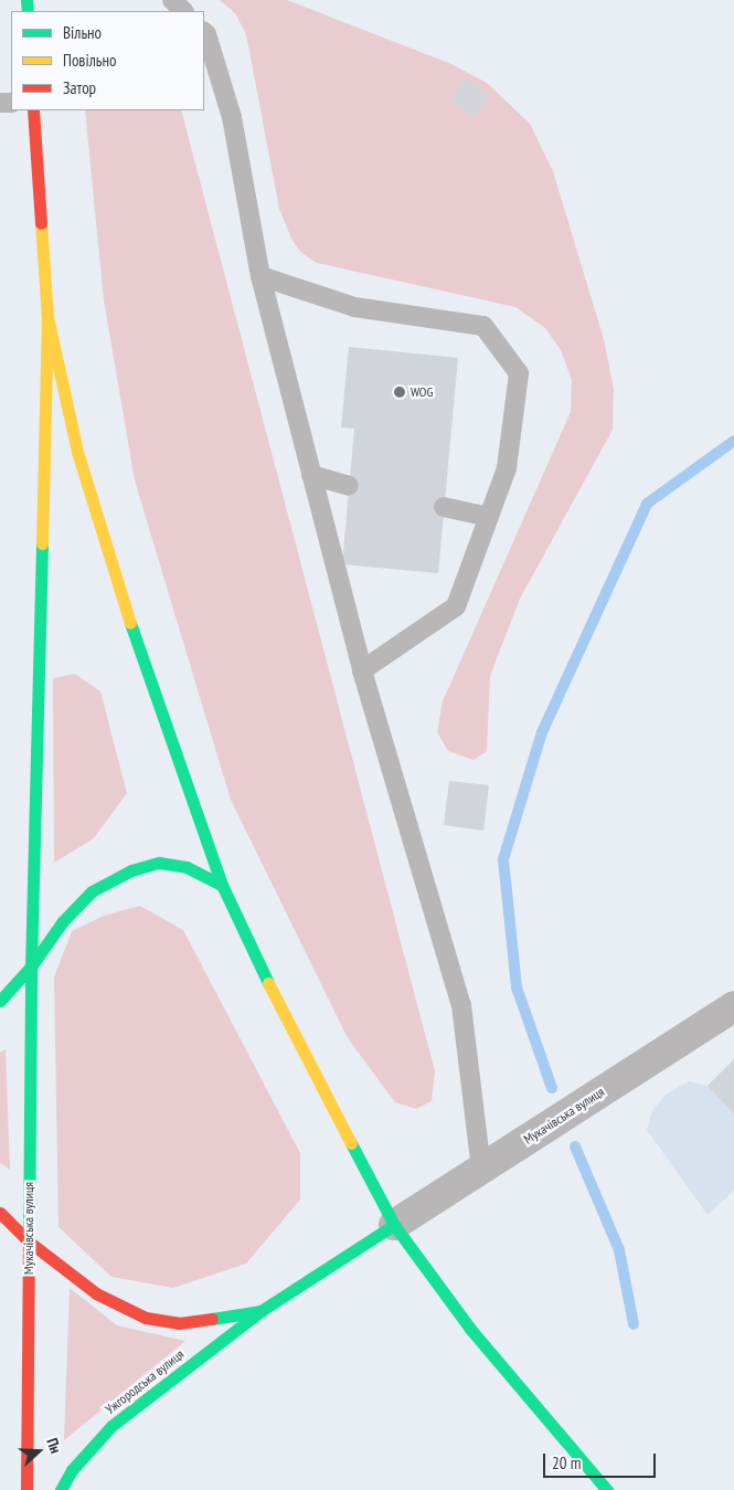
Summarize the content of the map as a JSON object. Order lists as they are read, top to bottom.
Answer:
{
  "streets": {
    "main road": ["Мукачівська вулиця", "Ужгородська вулиця"]
  },
  "crossings": [
    ["Мукачівська вулиця", "Ужгородська вулиця"]
  ],
  "places": ["WOG"],
  "legend": ["Вільно", "Повільно", "Затор"],
  "scale_bar": "20 m",
  "north": "right"
}
